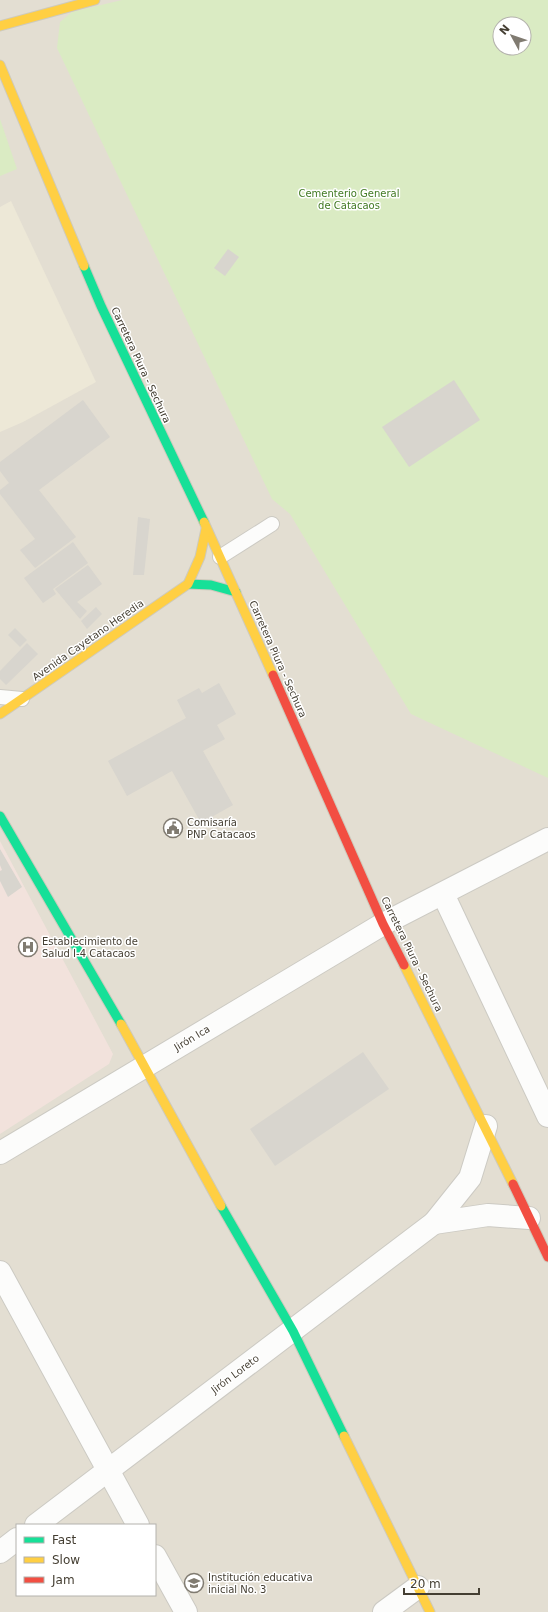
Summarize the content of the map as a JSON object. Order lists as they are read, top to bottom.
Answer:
{
  "streets": {
    "main road": ["Carretera Piura - Sechura", "Avenida Cayetano Heredia"],
    "street": ["Jirón Ica", "Jirón Loreto"]
  },
  "crossings": [
    ["Carretera Piura - Sechura", "Avenida Cayetano Heredia"],
    ["Carretera Piura - Sechura", "Jirón Ica"],
    ["Carretera Piura - Sechura", "Jirón Loreto"]
  ],
  "parks": ["Cementerio General de Catacaos"],
  "places": {
    "public building": ["Comisaría PNP Catacaos"],
    "hospital": ["Establecimiento de Salud I-4 Catacaos"],
    "school or university": ["Institución educativa inicial No. 3"]
  },
  "legend": ["Fast", "Slow", "Jam"],
  "scale_bar": "20 m",
  "north": "top left"
}
